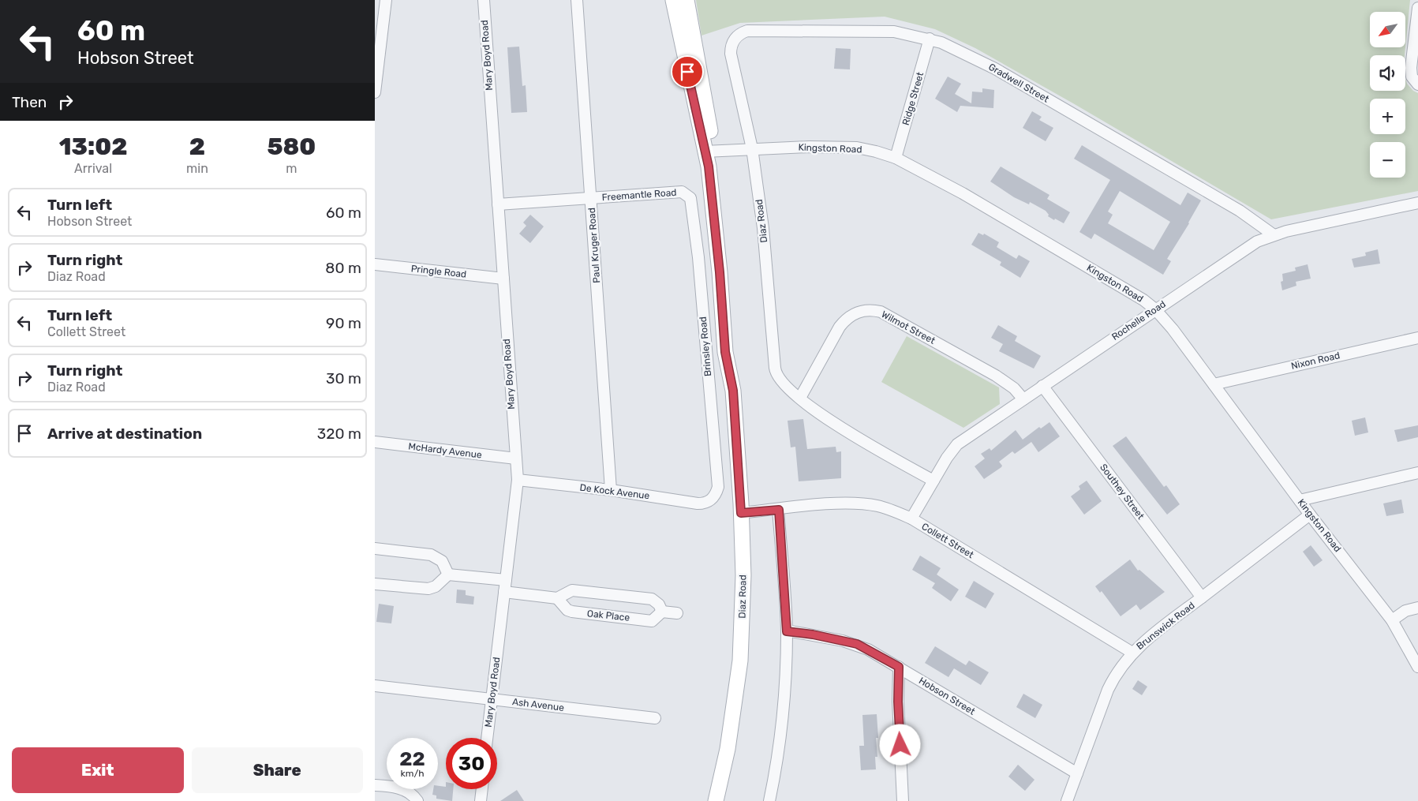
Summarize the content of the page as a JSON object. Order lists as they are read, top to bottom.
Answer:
{
  "streets": {
    "street": [
      "Mary Boyd Road",
      "Gradwell Street",
      "Ridge Street",
      "Kingston Road",
      "Freemantle Road",
      "Diaz Road",
      "Paul Kruger Road",
      "Pringle Road",
      "Rochelle Road",
      "Wilmot Street",
      "Brinsley Road",
      "Nixon Road",
      "McHardy Avenue",
      "De Kock Avenue",
      "Southey Street",
      "Collett Street",
      "Oak Place",
      "Brunswick Road",
      "Hobson Street",
      "Ash Avenue"
    ]
  },
  "crossings": [
    ["Mary Boyd Road", "Freemantle Road"],
    ["Mary Boyd Road", "Pringle Road"],
    ["Mary Boyd Road", "McHardy Avenue"],
    ["Mary Boyd Road", "De Kock Avenue"],
    ["Mary Boyd Road", "Ash Avenue"],
    ["Gradwell Street", "Ridge Street"],
    ["Gradwell Street", "Diaz Road"],
    ["Gradwell Street", "Rochelle Road"],
    ["Ridge Street", "Kingston Road"],
    ["Kingston Road", "Diaz Road"],
    ["Kingston Road", "Rochelle Road"],
    ["Kingston Road", "Nixon Road"],
    ["Kingston Road", "Brunswick Road"],
    ["Freemantle Road", "Paul Kruger Road"],
    ["Freemantle Road", "Brinsley Road"],
    ["Diaz Road", "Wilmot Street"],
    ["Diaz Road", "Collett Street"],
    ["Paul Kruger Road", "De Kock Avenue"],
    ["Rochelle Road", "Wilmot Street"],
    ["Rochelle Road", "Southey Street"],
    ["Rochelle Road", "Collett Street"],
    ["Brinsley Road", "De Kock Avenue"],
    ["Southey Street", "Brunswick Road"],
    ["Collett Street", "Brunswick Road"],
    ["Brunswick Road", "Hobson Street"]
  ],
  "north": "bottom left",
  "page": {
    "turn": ["60 m", "Hobson Street"],
    "map_buttons": ["+", "−"],
    "then": "Then",
    "eta": [
      "13:02",
      "Arrival",
      "2",
      "min",
      "580",
      "m"
    ],
    "list": [
      {
        "name": "Turn left",
        "note": "Hobson Street",
        "value": "60 m"
      },
      {
        "name": "Turn right",
        "note": "Diaz Road",
        "value": "80 m"
      },
      {
        "name": "Turn left",
        "note": "Collett Street",
        "value": "90 m"
      },
      {
        "name": "Turn right",
        "note": "Diaz Road",
        "value": "30 m"
      },
      {
        "name": "Arrive at destination",
        "value": "320 m"
      }
    ],
    "speed": "22 km/h",
    "limit": "30",
    "buttons": ["Exit", "Share"]
  }
}
